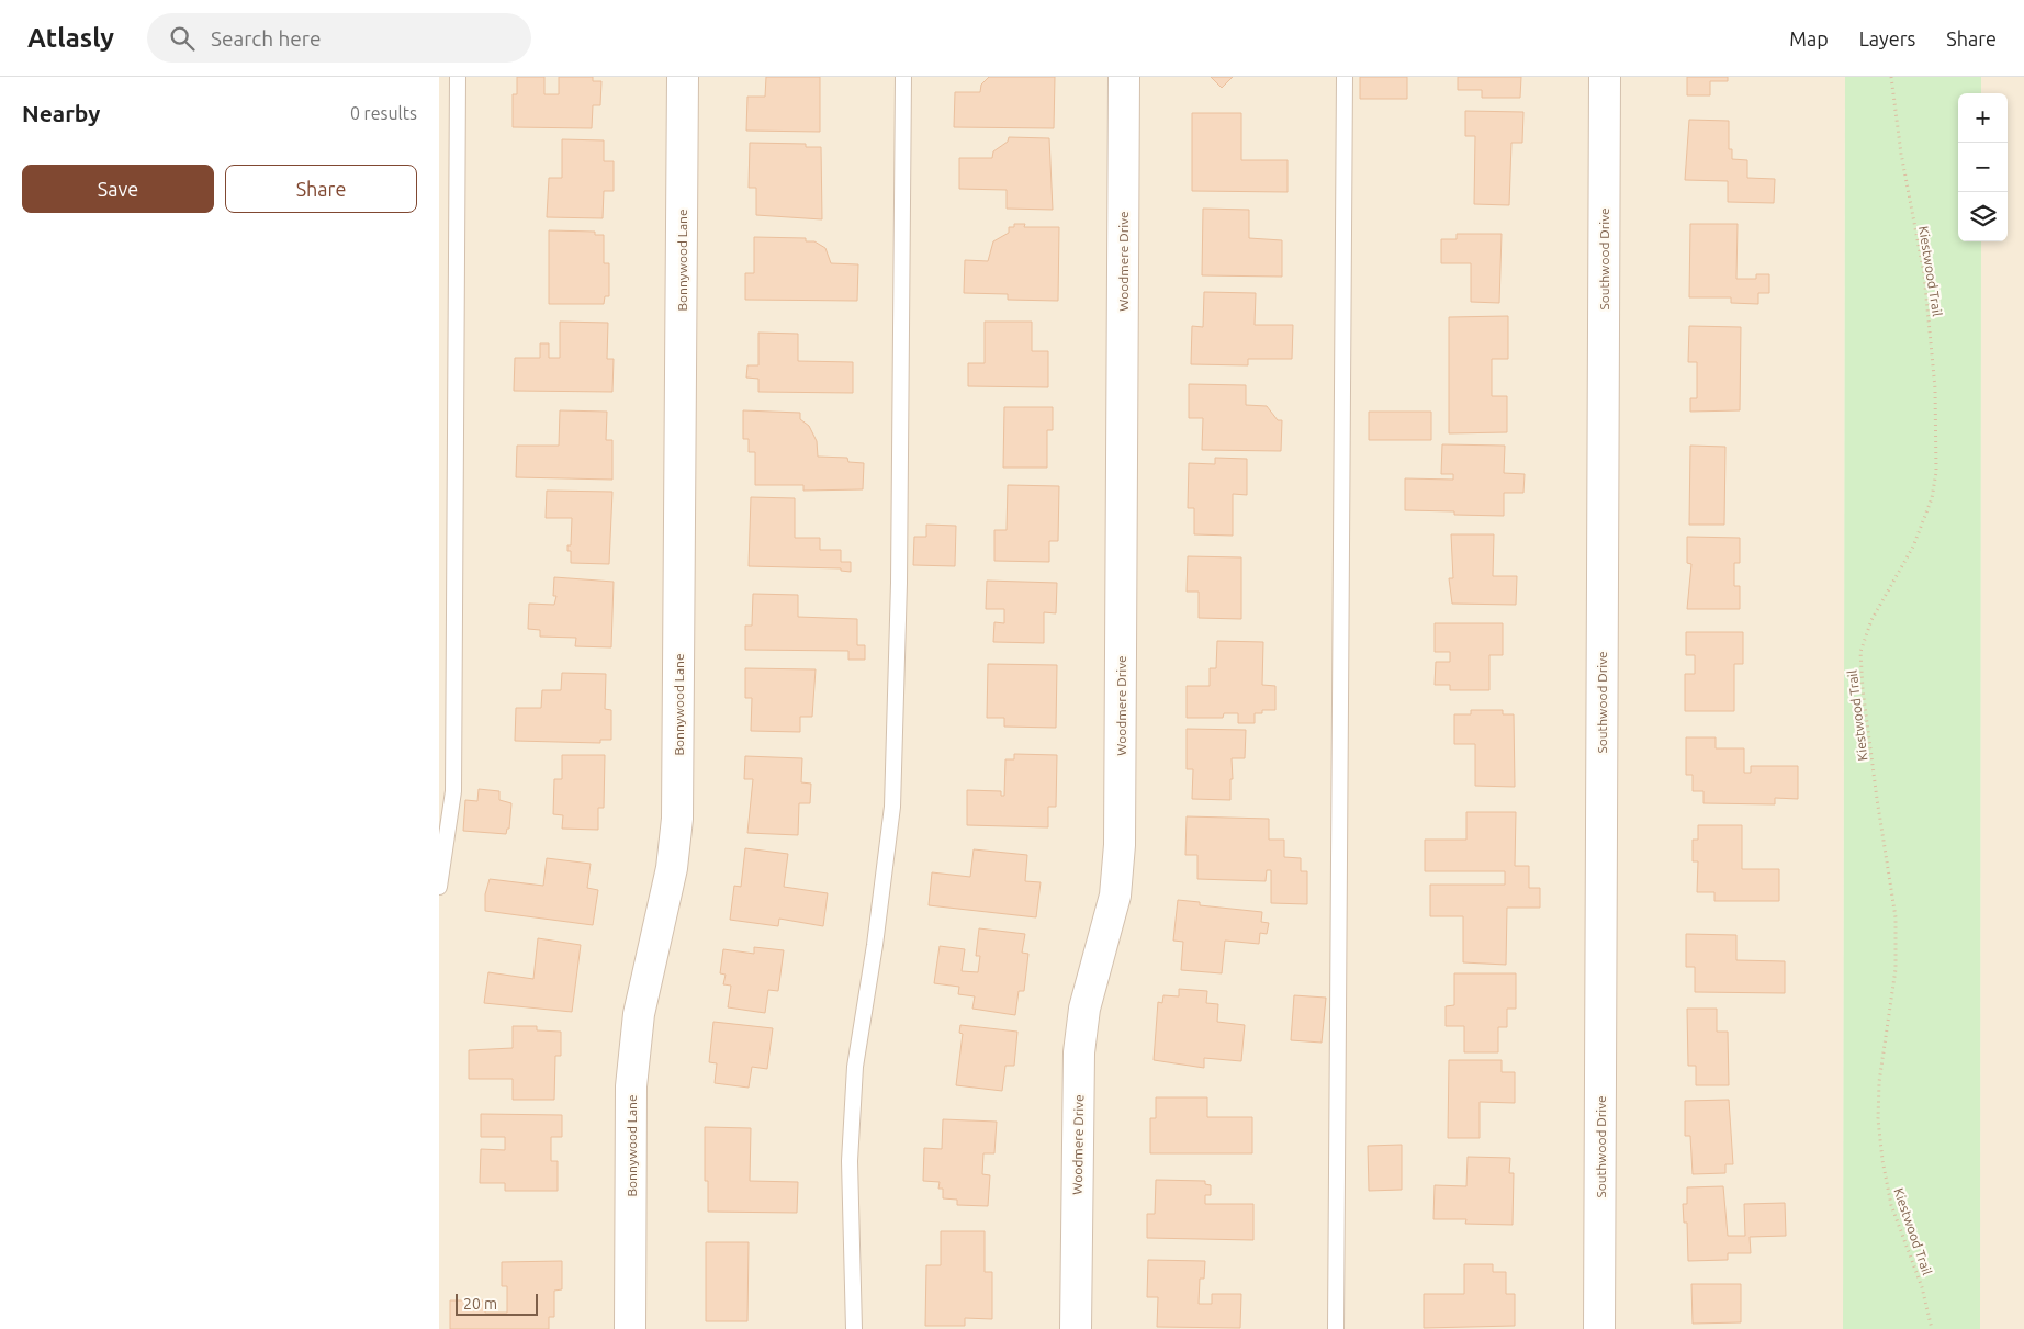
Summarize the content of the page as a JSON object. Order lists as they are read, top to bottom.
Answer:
{
  "streets": {
    "street": ["Southwood Drive", "Bonnywood Lane", "Woodmere Drive"],
    "path": ["Kiestwood Trail"]
  },
  "scale_bar": "20 m",
  "page": {
    "header": "Atlasly",
    "search": "Search here",
    "nav": ["Map", "Layers", "Share"],
    "heading": ["Nearby", "0 results"],
    "map_buttons": ["+", "−"],
    "buttons": ["Save", "Share"],
    "scale": "20 m"
  }
}
